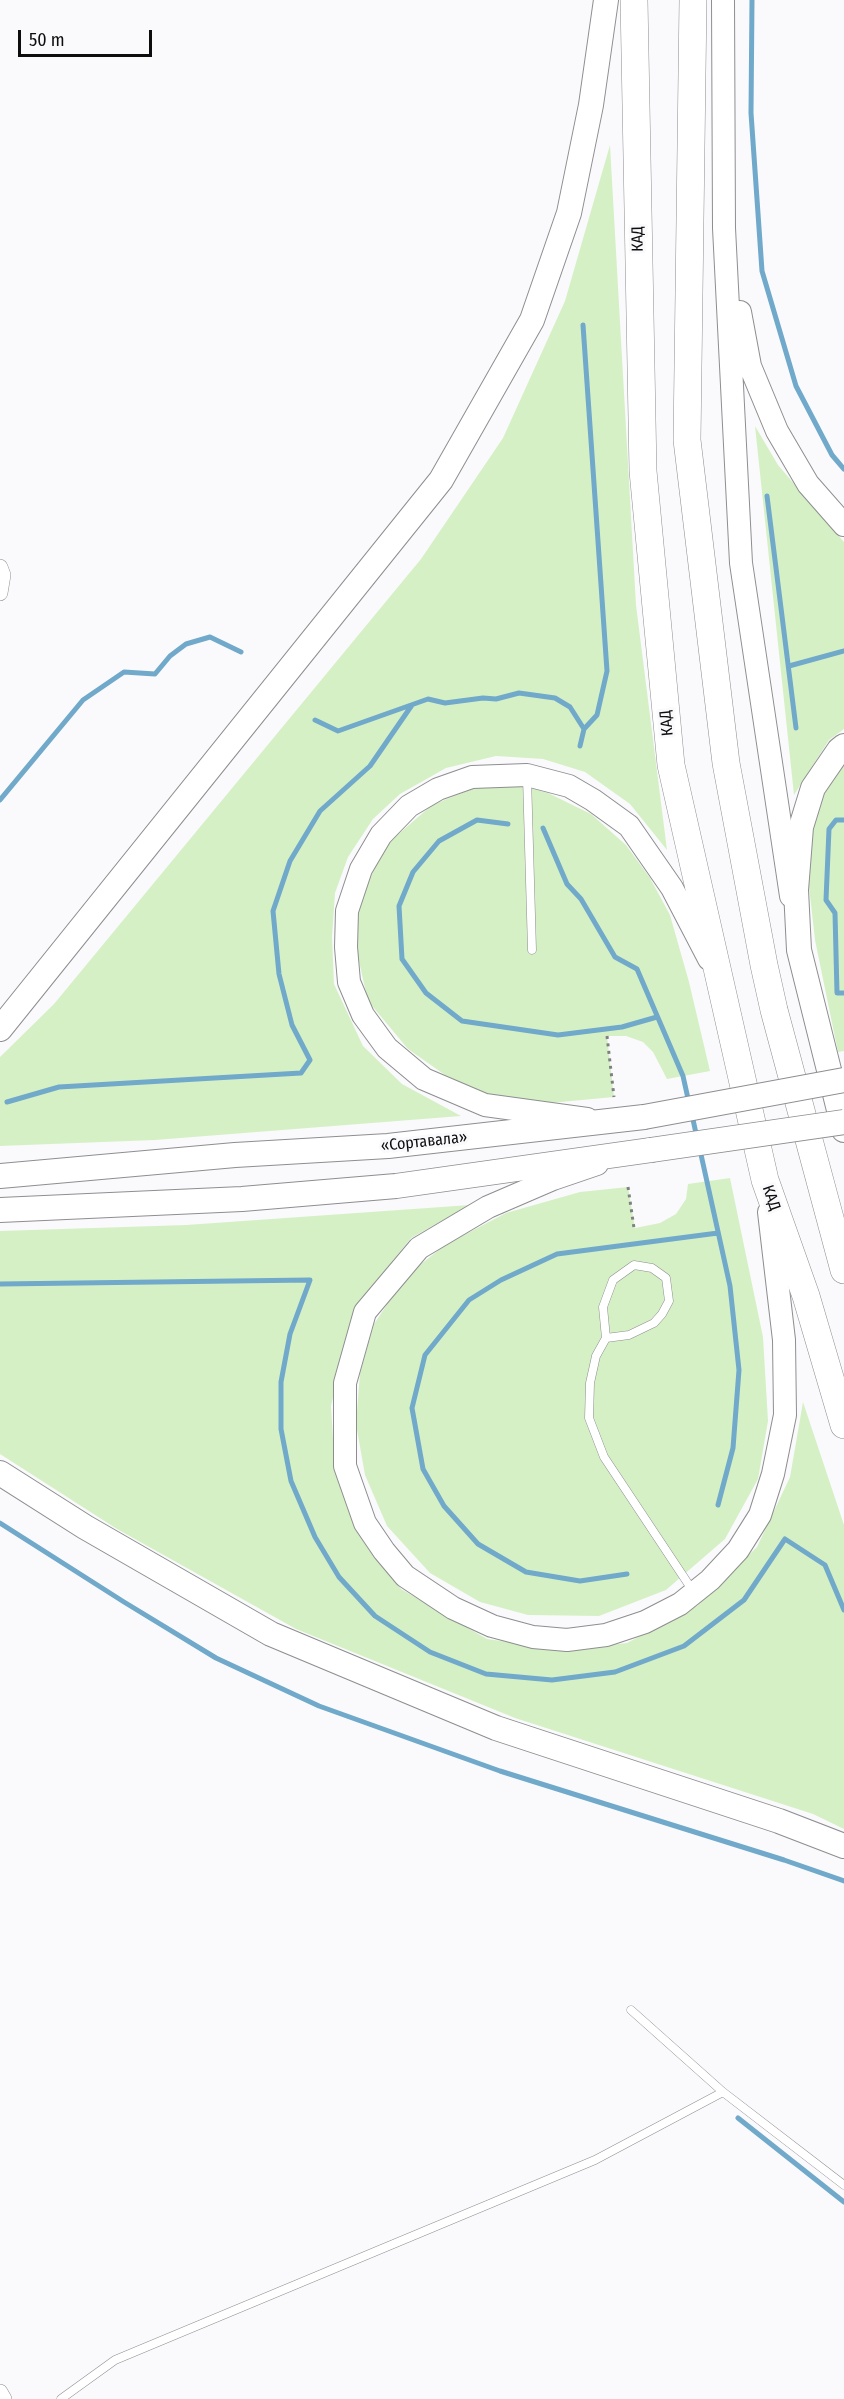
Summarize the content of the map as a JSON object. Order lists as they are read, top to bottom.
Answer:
{
  "streets": {
    "highway": ["КАД", "«Сортавала»"]
  },
  "scale_bar": "50 m"
}
